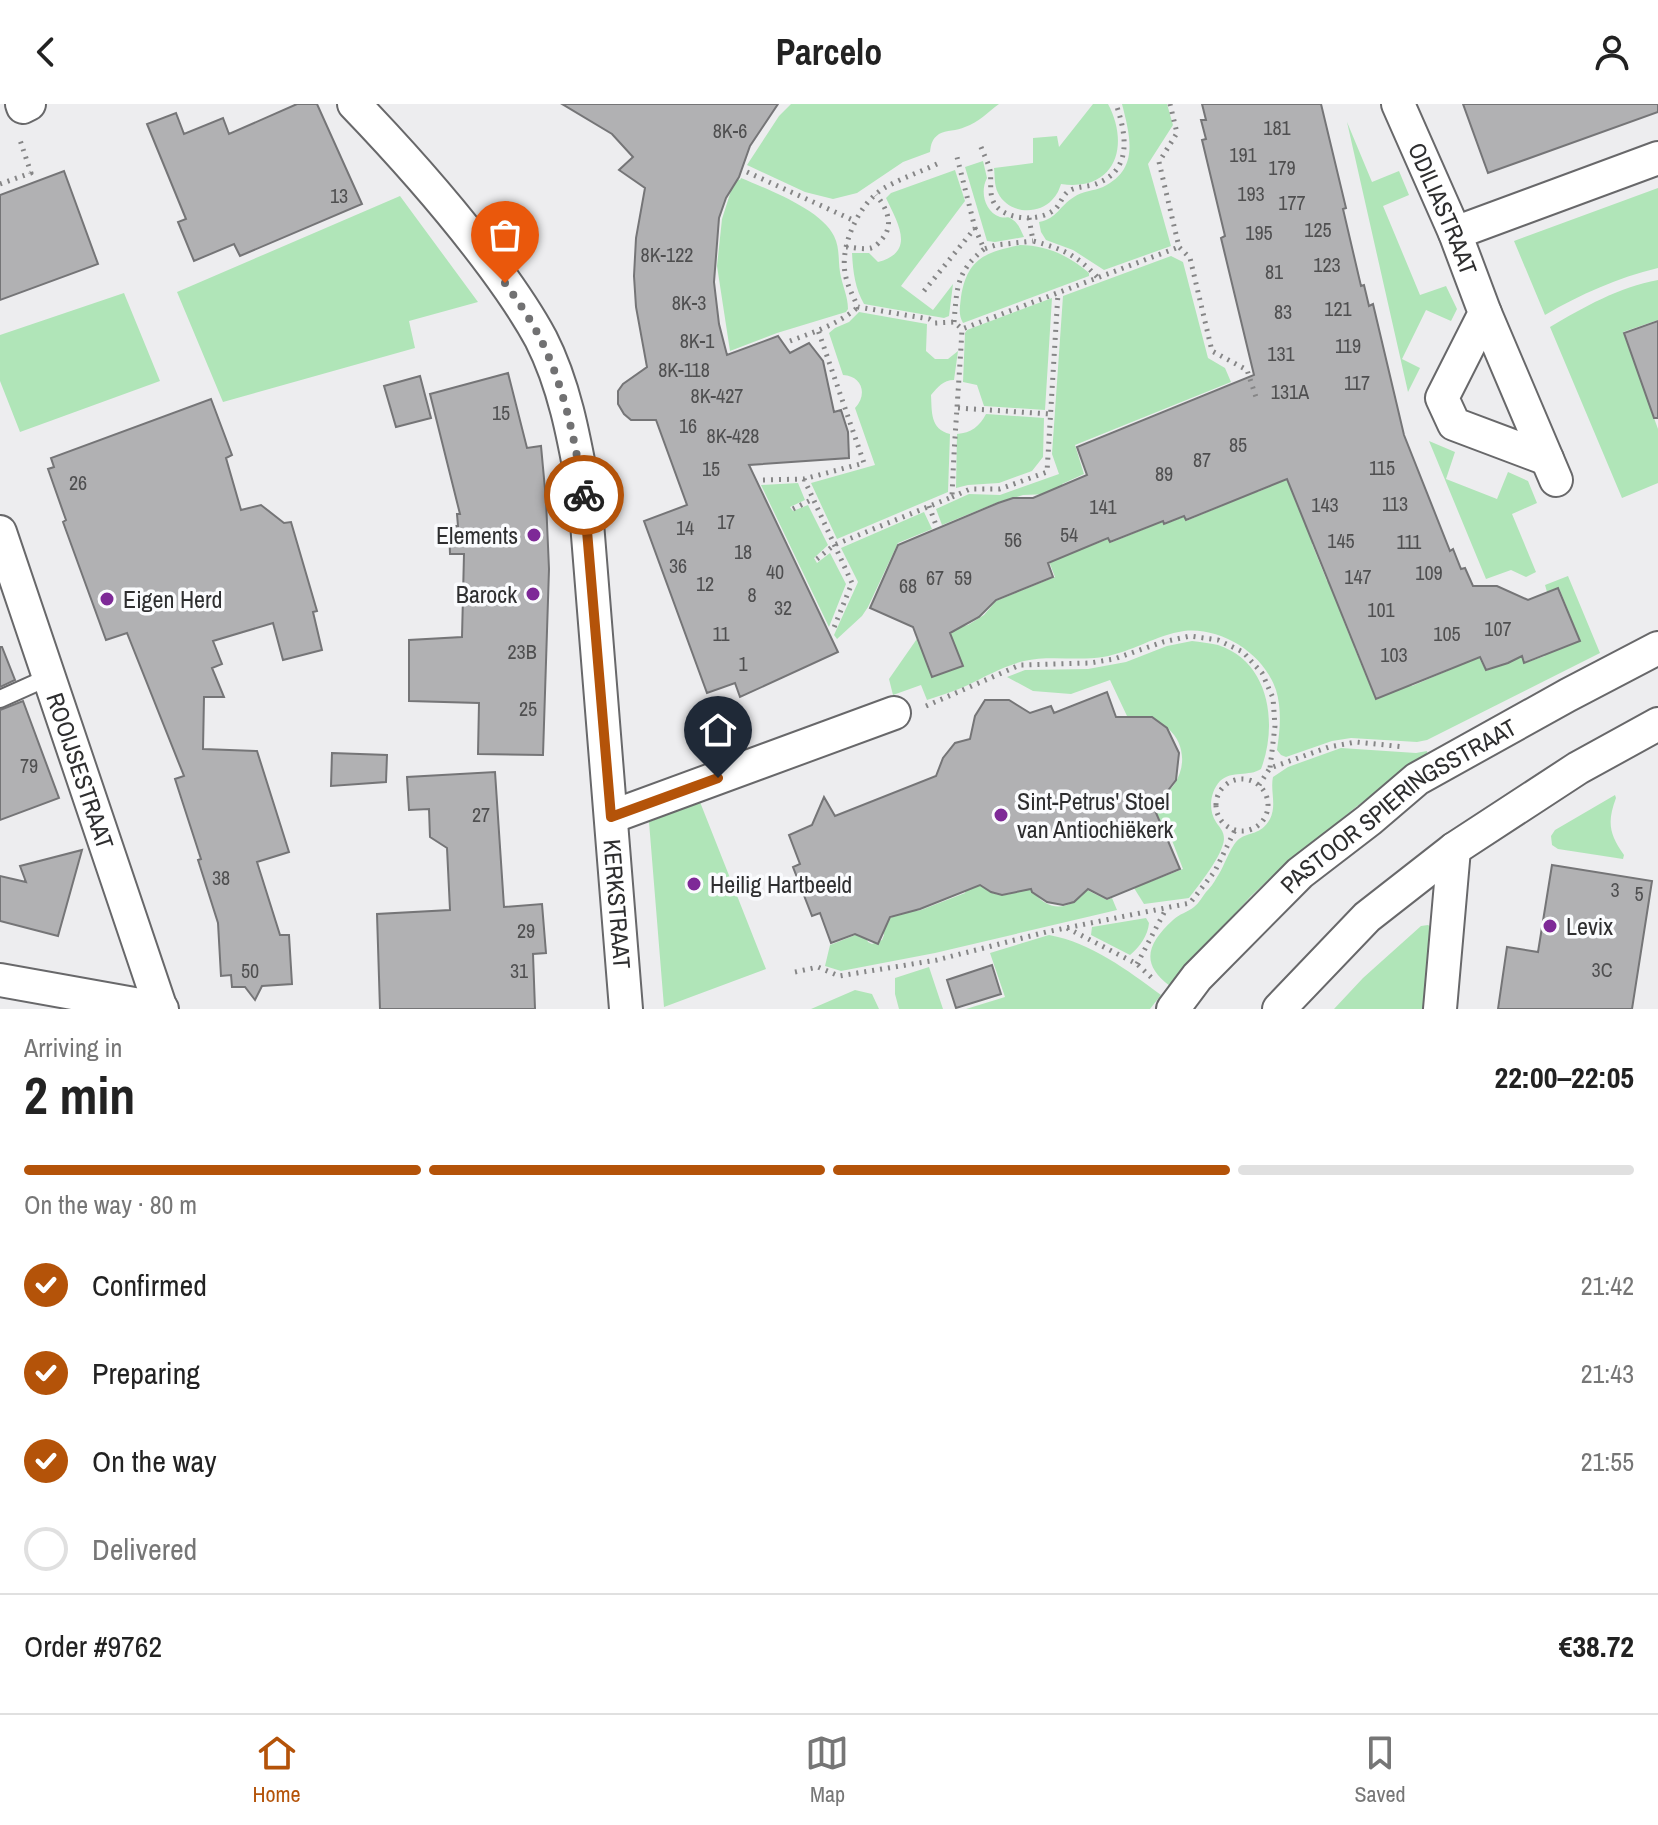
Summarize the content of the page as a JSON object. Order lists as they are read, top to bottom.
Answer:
{
  "streets": {
    "street": [
      "ODILIASTRAAT",
      "ROOIJSESTRAAT",
      "PASTOOR SPIERINGSSTRAAT",
      "KERKSTRAAT"
    ]
  },
  "places": [
    "Elements",
    "Barock",
    "Eigen Herd",
    "Sint-Petrus' Stoel van Antiochiëkerk",
    "Heilig Hartbeeld",
    "Levix"
  ],
  "house_numbers": [
    "181",
    "8K-6",
    "191",
    "179",
    "193",
    "13",
    "177",
    "125",
    "195",
    "8K-122",
    "123",
    "81",
    "8K-3",
    "121",
    "83",
    "8K-1",
    "119",
    "131",
    "8K-118",
    "117",
    "131A",
    "8K-427",
    "15",
    "16",
    "8K-428",
    "85",
    "87",
    "115",
    "15",
    "89",
    "26",
    "113",
    "143",
    "141",
    "17",
    "14",
    "54",
    "56",
    "145",
    "111",
    "18",
    "36",
    "40",
    "109",
    "147",
    "67",
    "59",
    "12",
    "68",
    "8",
    "32",
    "101",
    "107",
    "11",
    "105",
    "23B",
    "103",
    "1",
    "25",
    "79",
    "27",
    "38",
    "3",
    "5",
    "29",
    "3C",
    "50",
    "31"
  ],
  "page": {
    "header": "Parcelo",
    "heading": ["2 min", "Arriving in", "22:00–22:05"],
    "panel": ["Order #9762", "€38.72"],
    "bar": "On the way · 80 m",
    "list": [
      ["Confirmed", "21:42"],
      ["Preparing", "21:43"],
      ["On the way", "21:55"],
      "Delivered"
    ],
    "tabs": ["Home", "Map", "Saved"]
  }
}
